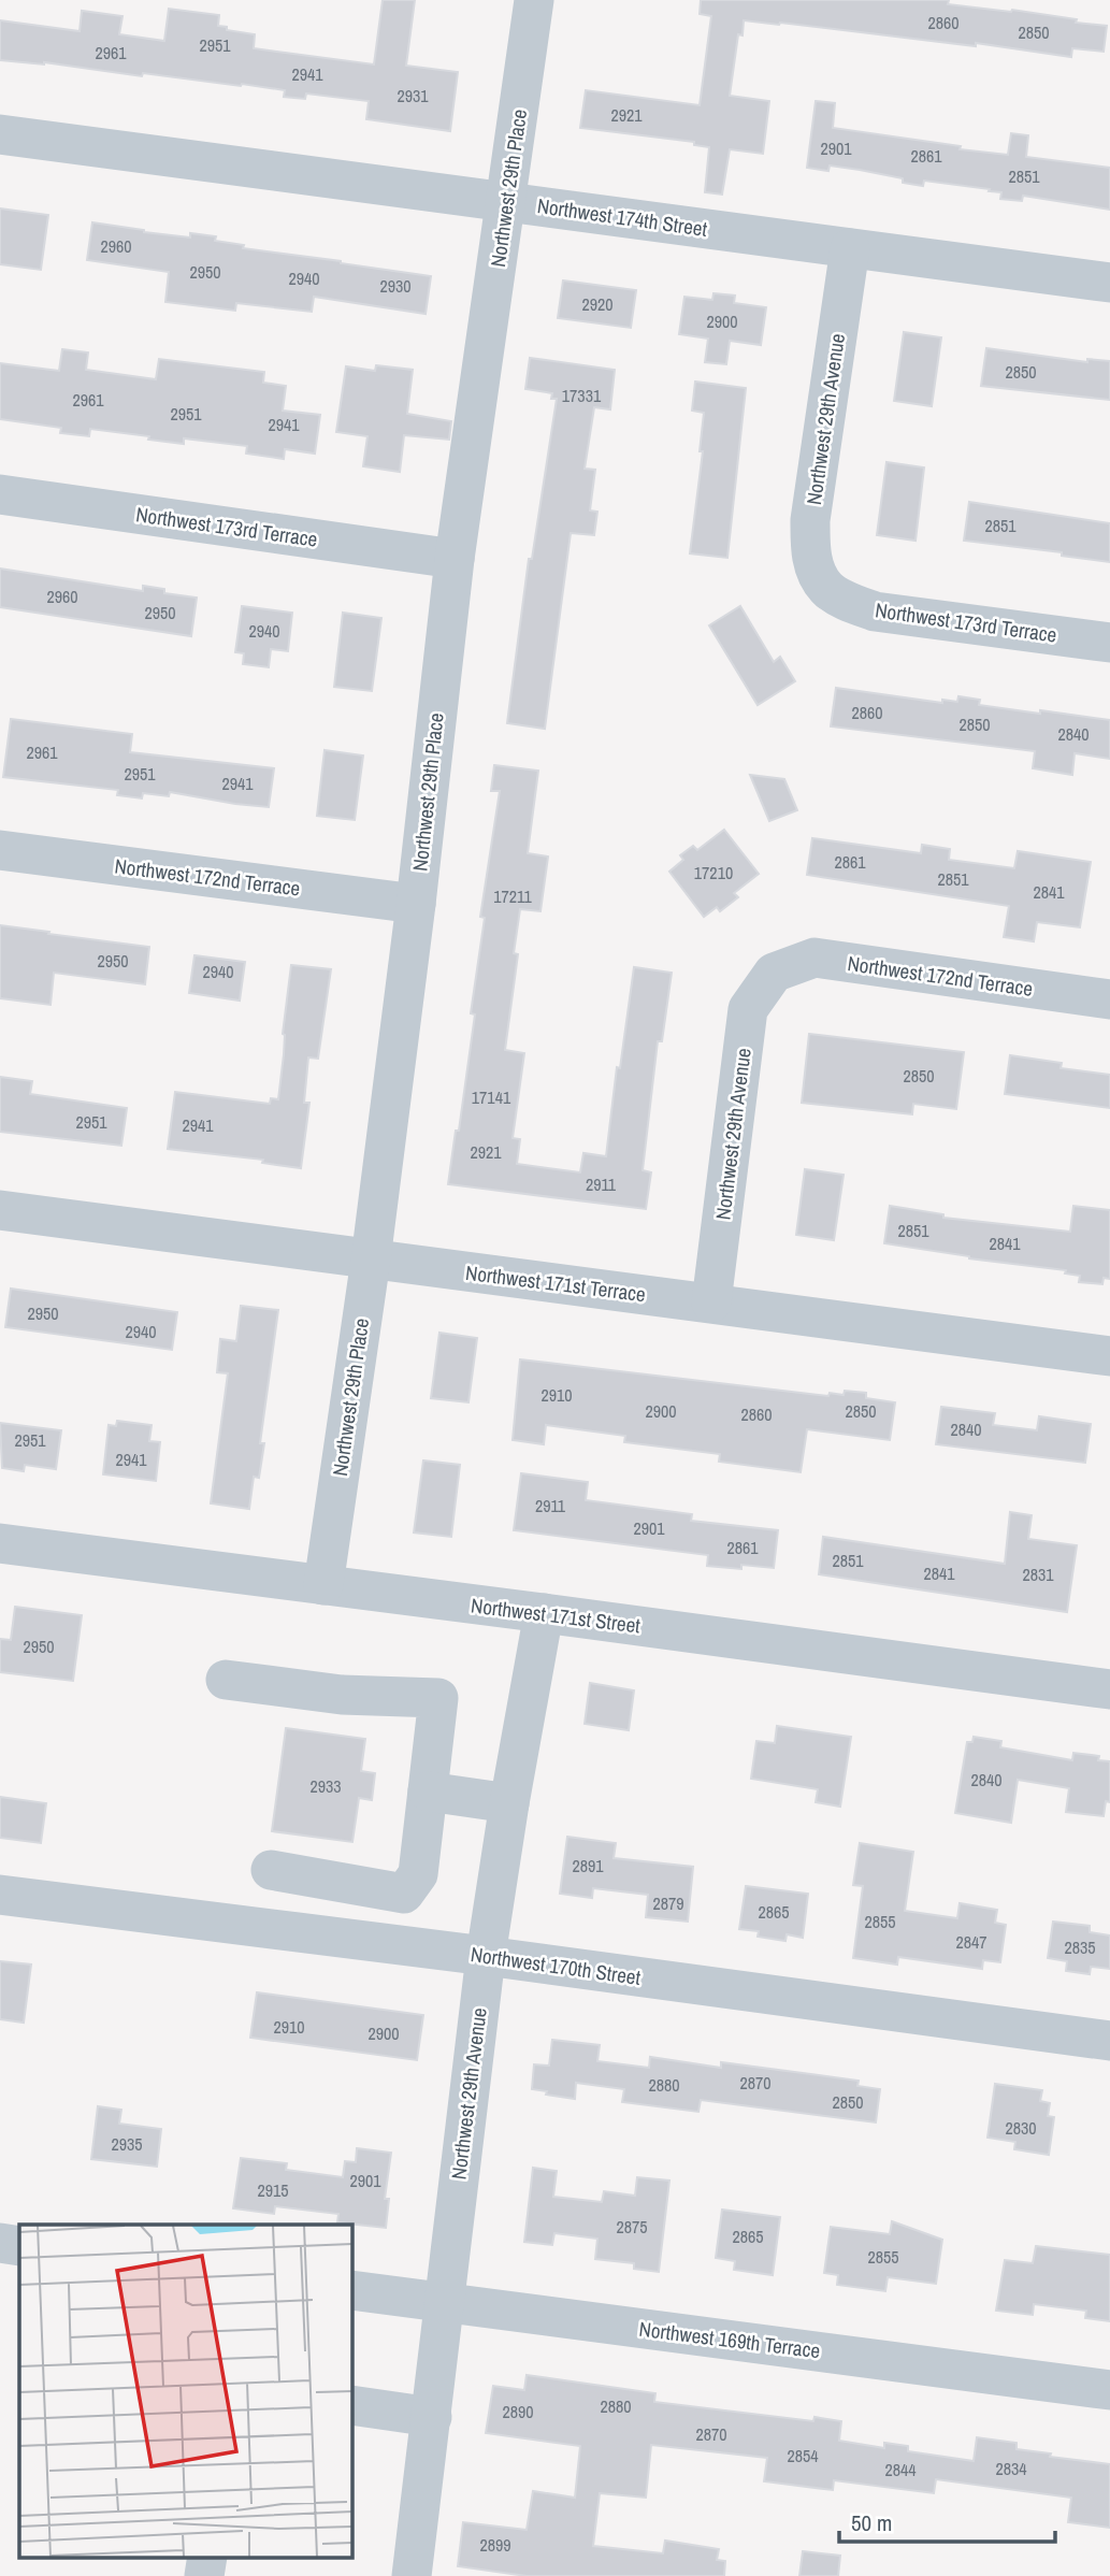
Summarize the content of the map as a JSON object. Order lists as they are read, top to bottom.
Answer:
{
  "streets": {
    "street": [
      "Northwest 29th Place",
      "Northwest 174th Street",
      "Northwest 29th Avenue",
      "Northwest 173rd Terrace",
      "Northwest 172nd Terrace",
      "Northwest 171st Terrace",
      "Northwest 171st Street",
      "Northwest 170th Street",
      "Northwest 169th Terrace"
    ]
  },
  "crossings": [
    ["Northwest 29th Place", "Northwest 174th Street"],
    ["Northwest 29th Place", "Northwest 173rd Terrace"],
    ["Northwest 29th Place", "Northwest 172nd Terrace"],
    ["Northwest 29th Place", "Northwest 171st Terrace"],
    ["Northwest 29th Place", "Northwest 171st Street"],
    ["Northwest 174th Street", "Northwest 29th Avenue"],
    ["Northwest 29th Avenue", "Northwest 173rd Terrace"],
    ["Northwest 29th Avenue", "Northwest 172nd Terrace"],
    ["Northwest 29th Avenue", "Northwest 171st Terrace"],
    ["Northwest 29th Avenue", "Northwest 171st Street"],
    ["Northwest 29th Avenue", "Northwest 170th Street"],
    ["Northwest 29th Avenue", "Northwest 169th Terrace"]
  ],
  "house_numbers": [
    "2860",
    "2850",
    "2951",
    "2961",
    "2941",
    "2931",
    "2921",
    "2901",
    "2861",
    "2851",
    "2960",
    "2950",
    "2940",
    "2930",
    "2920",
    "2900",
    "2850",
    "17331",
    "2961",
    "2951",
    "2941",
    "2851",
    "2960",
    "2950",
    "2940",
    "2860",
    "2850",
    "2840",
    "2961",
    "2951",
    "2941",
    "2861",
    "17210",
    "2851",
    "2841",
    "17211",
    "2950",
    "2940",
    "2850",
    "17141",
    "2951",
    "2941",
    "2921",
    "2911",
    "2851",
    "2841",
    "2950",
    "2940",
    "2910",
    "2900",
    "2850",
    "2860",
    "2840",
    "2951",
    "2941",
    "2911",
    "2901",
    "2861",
    "2851",
    "2841",
    "2831",
    "2950",
    "2840",
    "2933",
    "2891",
    "2879",
    "2865",
    "2855",
    "2847",
    "2835",
    "2910",
    "2900",
    "2870",
    "2880",
    "2850",
    "2830",
    "2935",
    "2901",
    "2915",
    "2875",
    "2865",
    "2855",
    "2880",
    "2890",
    "2870",
    "2854",
    "2834",
    "2844",
    "2899"
  ],
  "scale_bar": "50 m"
}
